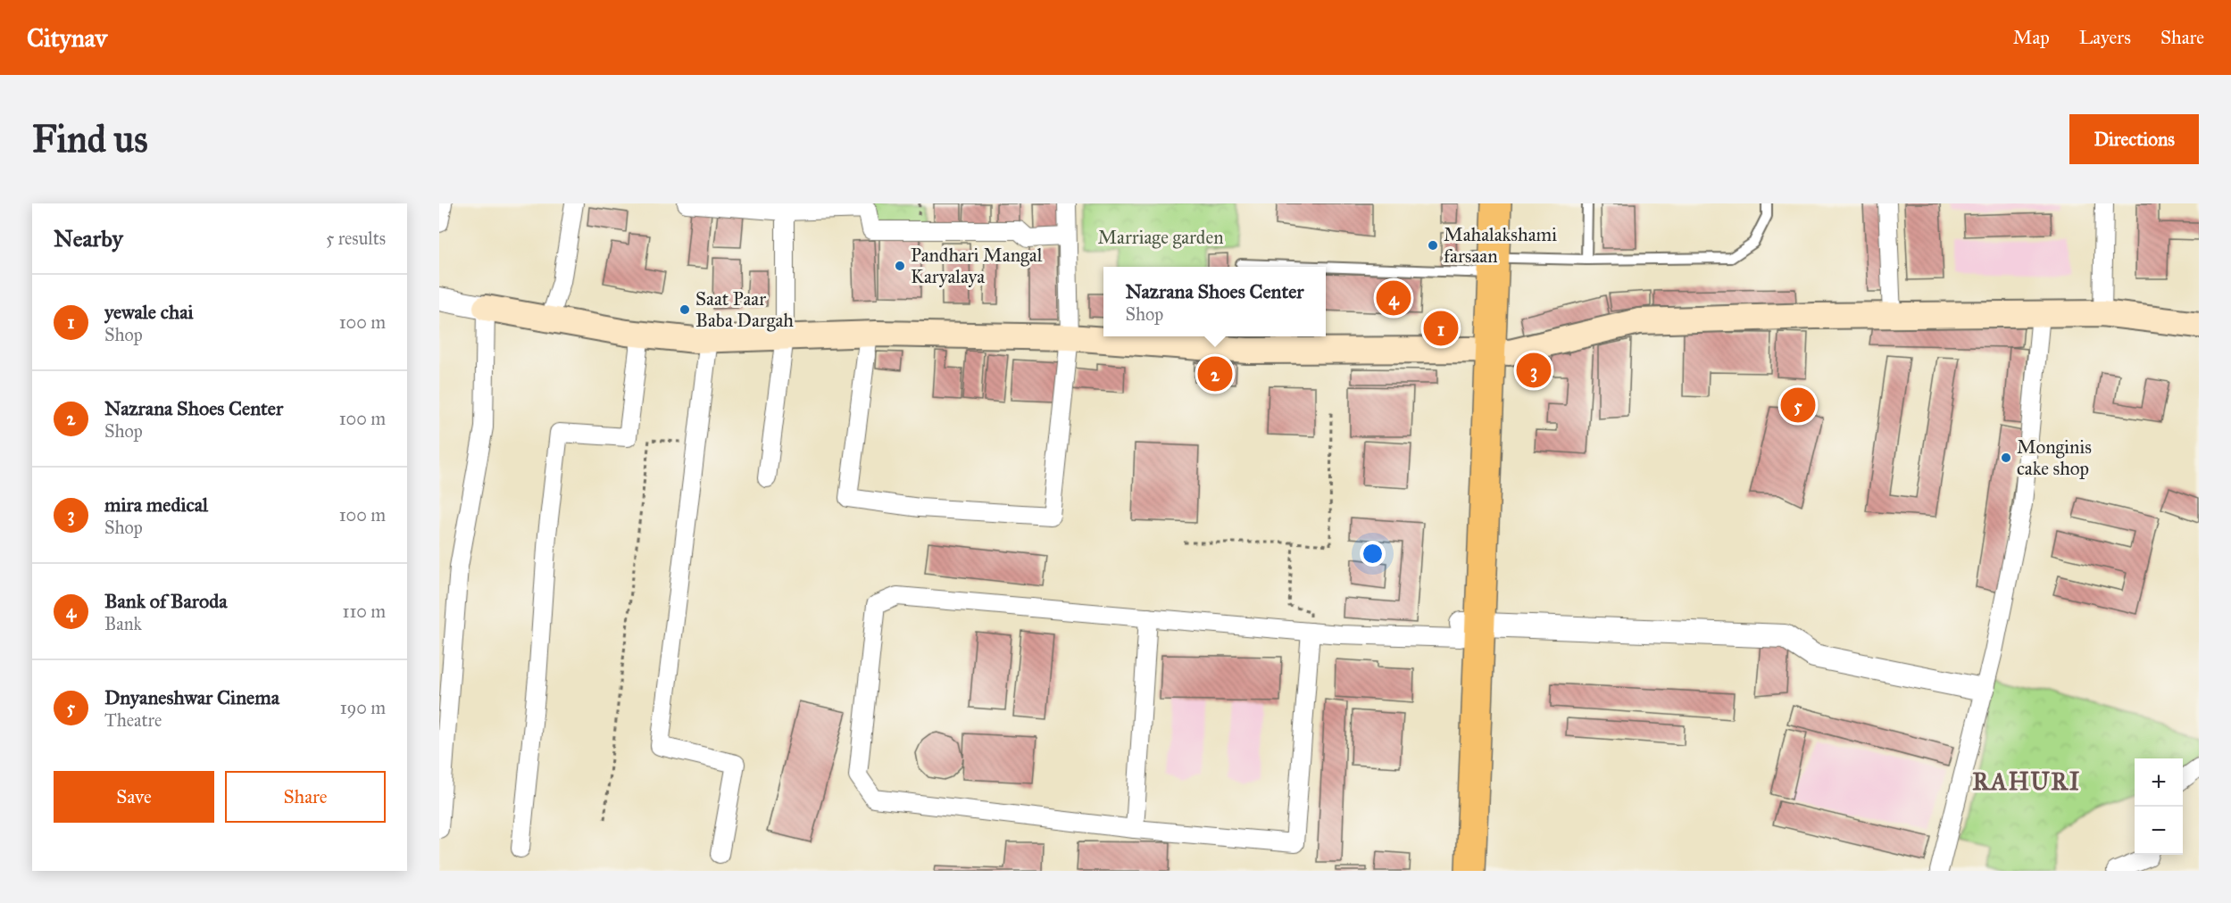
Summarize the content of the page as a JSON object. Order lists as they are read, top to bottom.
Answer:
{
  "districts": ["RAHURI"],
  "parks": ["Marriage garden"],
  "places": [
    "Mahalakshami farsaan",
    "Pandhari Mangal Karyalaya",
    "Saat Paar Baba Dargah",
    "Monginis cake shop"
  ],
  "page": {
    "header": "Citynav",
    "nav": ["Map", "Layers", "Share"],
    "buttons": [
      "Directions",
      ["Save", "Share"]
    ],
    "title": "Find us",
    "heading": ["Nearby", "5 results"],
    "popup": ["Nazrana Shoes Center", "Shop"],
    "list": [
      {
        "mark": "1",
        "name": "yewale chai",
        "note": "Shop",
        "value": "100 m"
      },
      {
        "mark": "2",
        "name": "Nazrana Shoes Center",
        "note": "Shop",
        "value": "100 m"
      },
      {
        "mark": "3",
        "name": "mira medical",
        "note": "Shop",
        "value": "100 m"
      },
      {
        "mark": "4",
        "name": "Bank of Baroda",
        "note": "Bank",
        "value": "110 m"
      },
      {
        "mark": "5",
        "name": "Dnyaneshwar Cinema",
        "note": "Theatre",
        "value": "190 m"
      }
    ],
    "pins": [
      "4",
      "1",
      "3",
      "2",
      "5"
    ],
    "map_buttons": ["+", "−"]
  }
}
